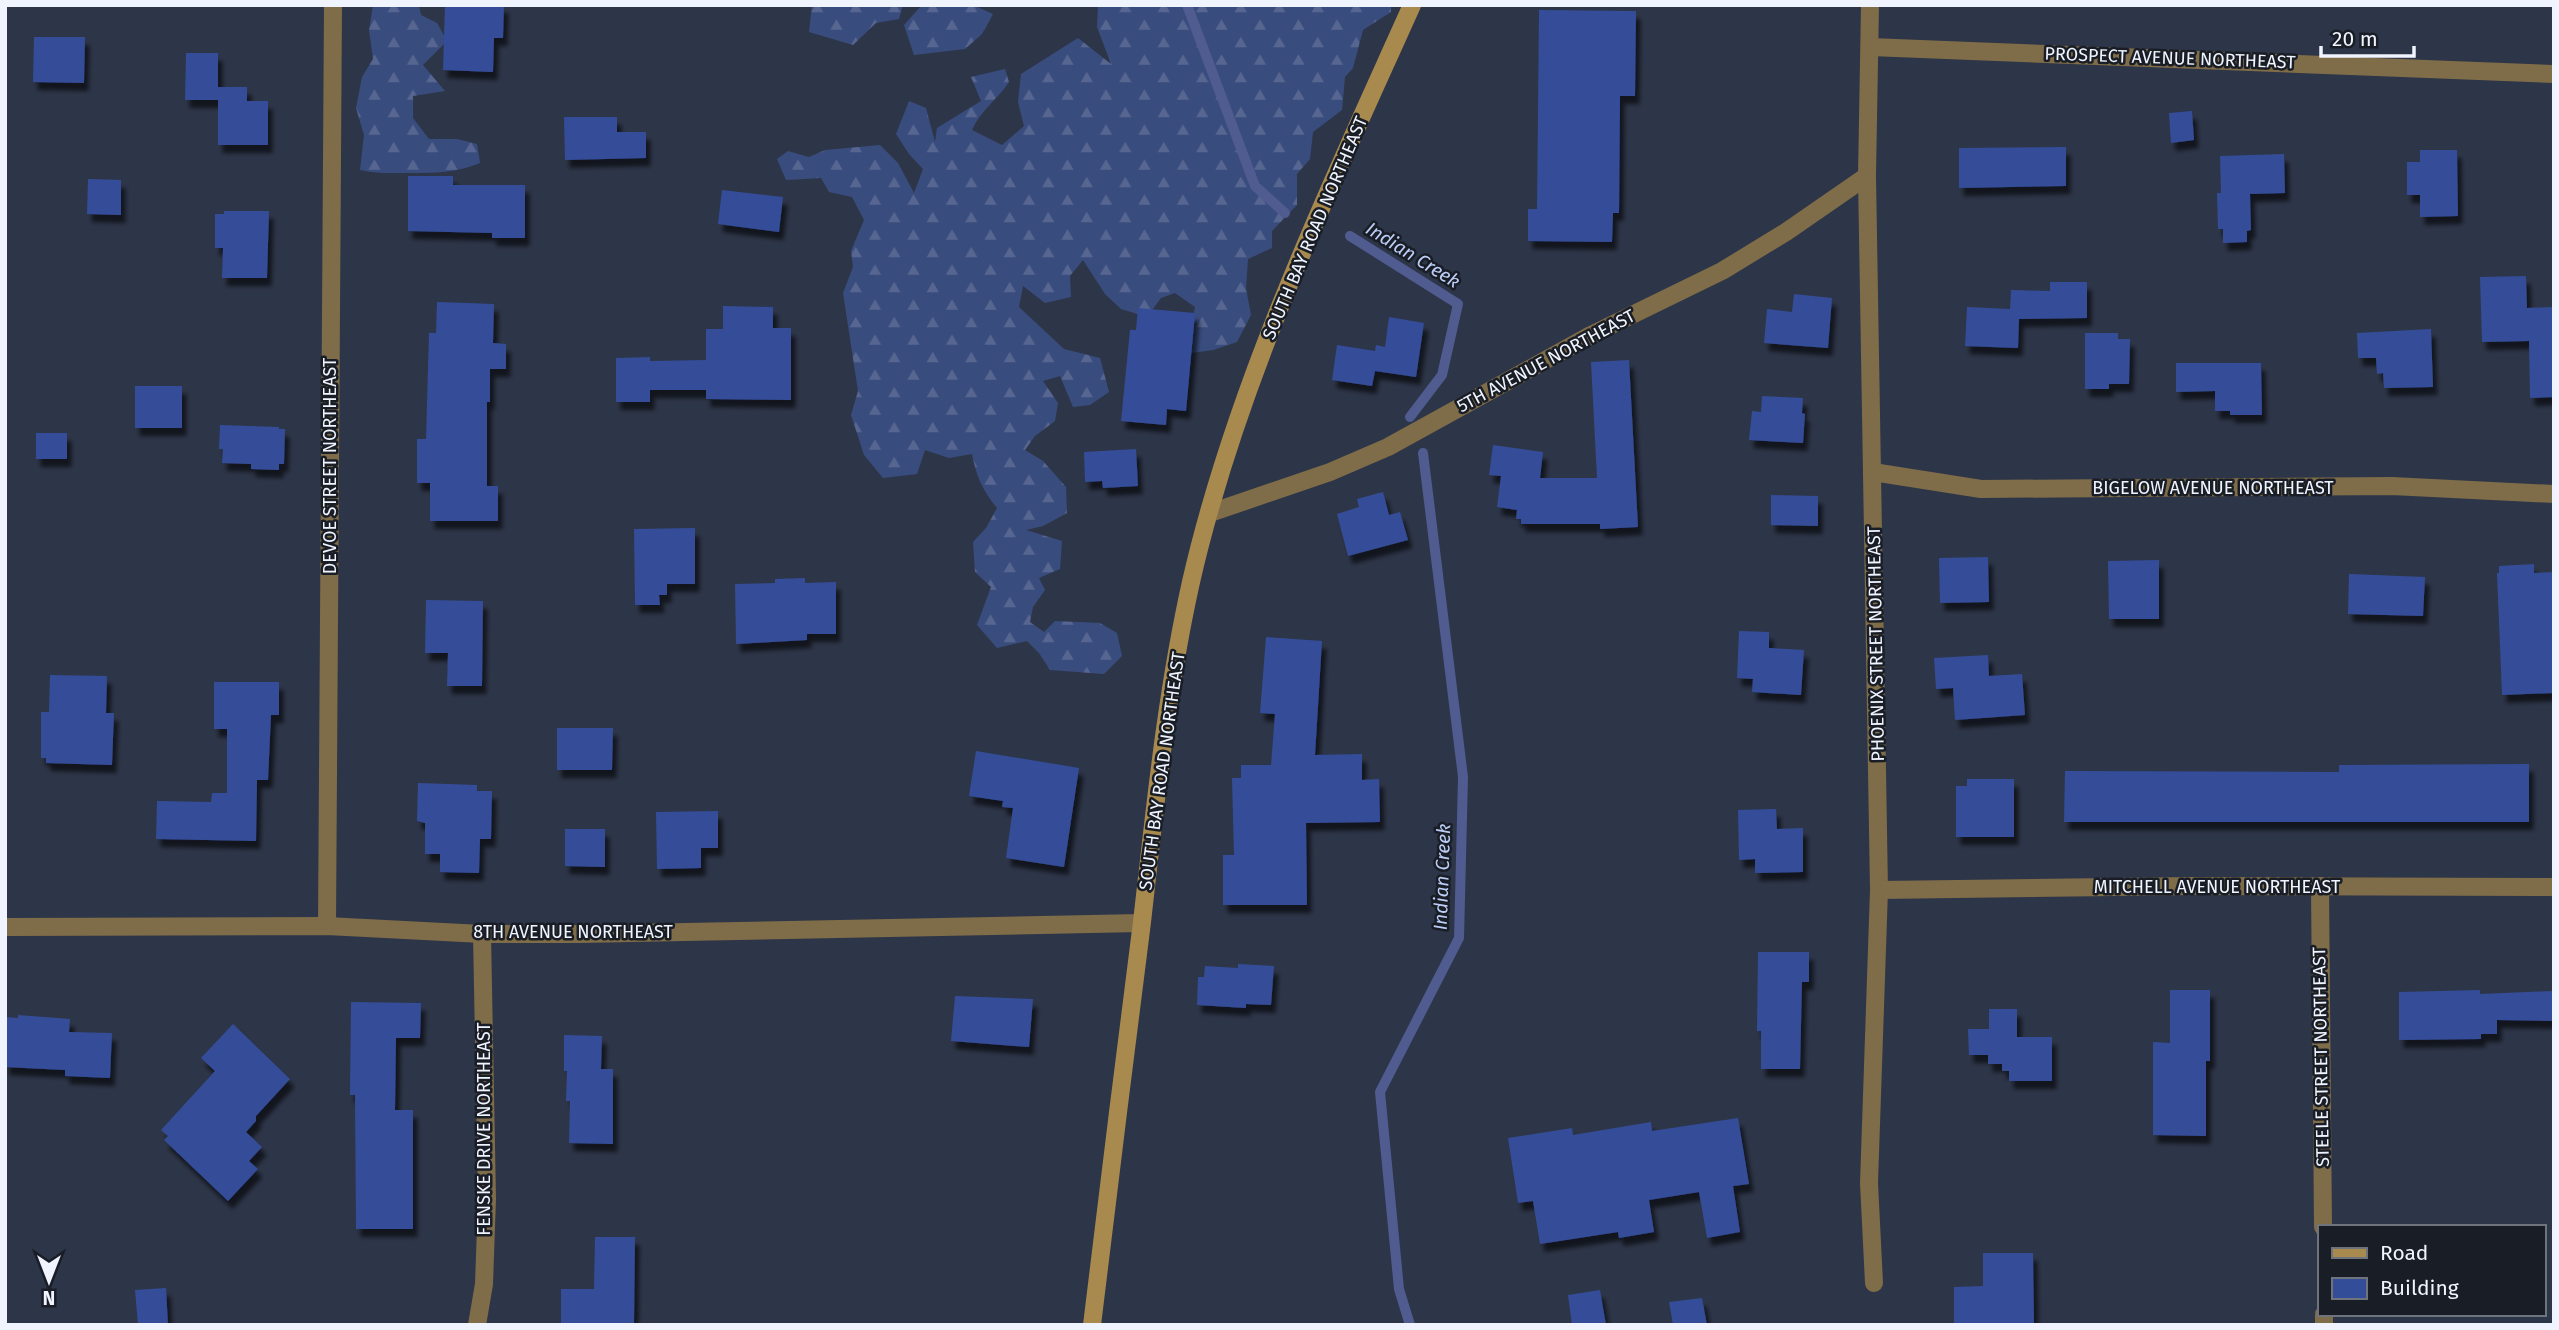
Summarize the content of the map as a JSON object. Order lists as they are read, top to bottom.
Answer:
{
  "streets": {
    "street": [
      "PROSPECT AVENUE NORTHEAST",
      "SOUTH BAY ROAD NORTHEAST",
      "5TH AVENUE NORTHEAST",
      "DEVOE STREET NORTHEAST",
      "BIGELOW AVENUE NORTHEAST",
      "PHOENIX STREET NORTHEAST",
      "MITCHELL AVENUE NORTHEAST",
      "8TH AVENUE NORTHEAST",
      "STEELE STREET NORTHEAST",
      "FENSKE DRIVE NORTHEAST"
    ]
  },
  "crossings": [
    ["PROSPECT AVENUE NORTHEAST", "PHOENIX STREET NORTHEAST"],
    ["SOUTH BAY ROAD NORTHEAST", "5TH AVENUE NORTHEAST"],
    ["SOUTH BAY ROAD NORTHEAST", "8TH AVENUE NORTHEAST"],
    ["5TH AVENUE NORTHEAST", "PHOENIX STREET NORTHEAST"],
    ["DEVOE STREET NORTHEAST", "8TH AVENUE NORTHEAST"],
    ["BIGELOW AVENUE NORTHEAST", "PHOENIX STREET NORTHEAST"],
    ["PHOENIX STREET NORTHEAST", "MITCHELL AVENUE NORTHEAST"],
    ["MITCHELL AVENUE NORTHEAST", "STEELE STREET NORTHEAST"],
    ["8TH AVENUE NORTHEAST", "FENSKE DRIVE NORTHEAST"]
  ],
  "water": ["Indian Creek"],
  "legend": ["Road", "Building"],
  "scale_bar": "20 m",
  "north": "bottom"
}
